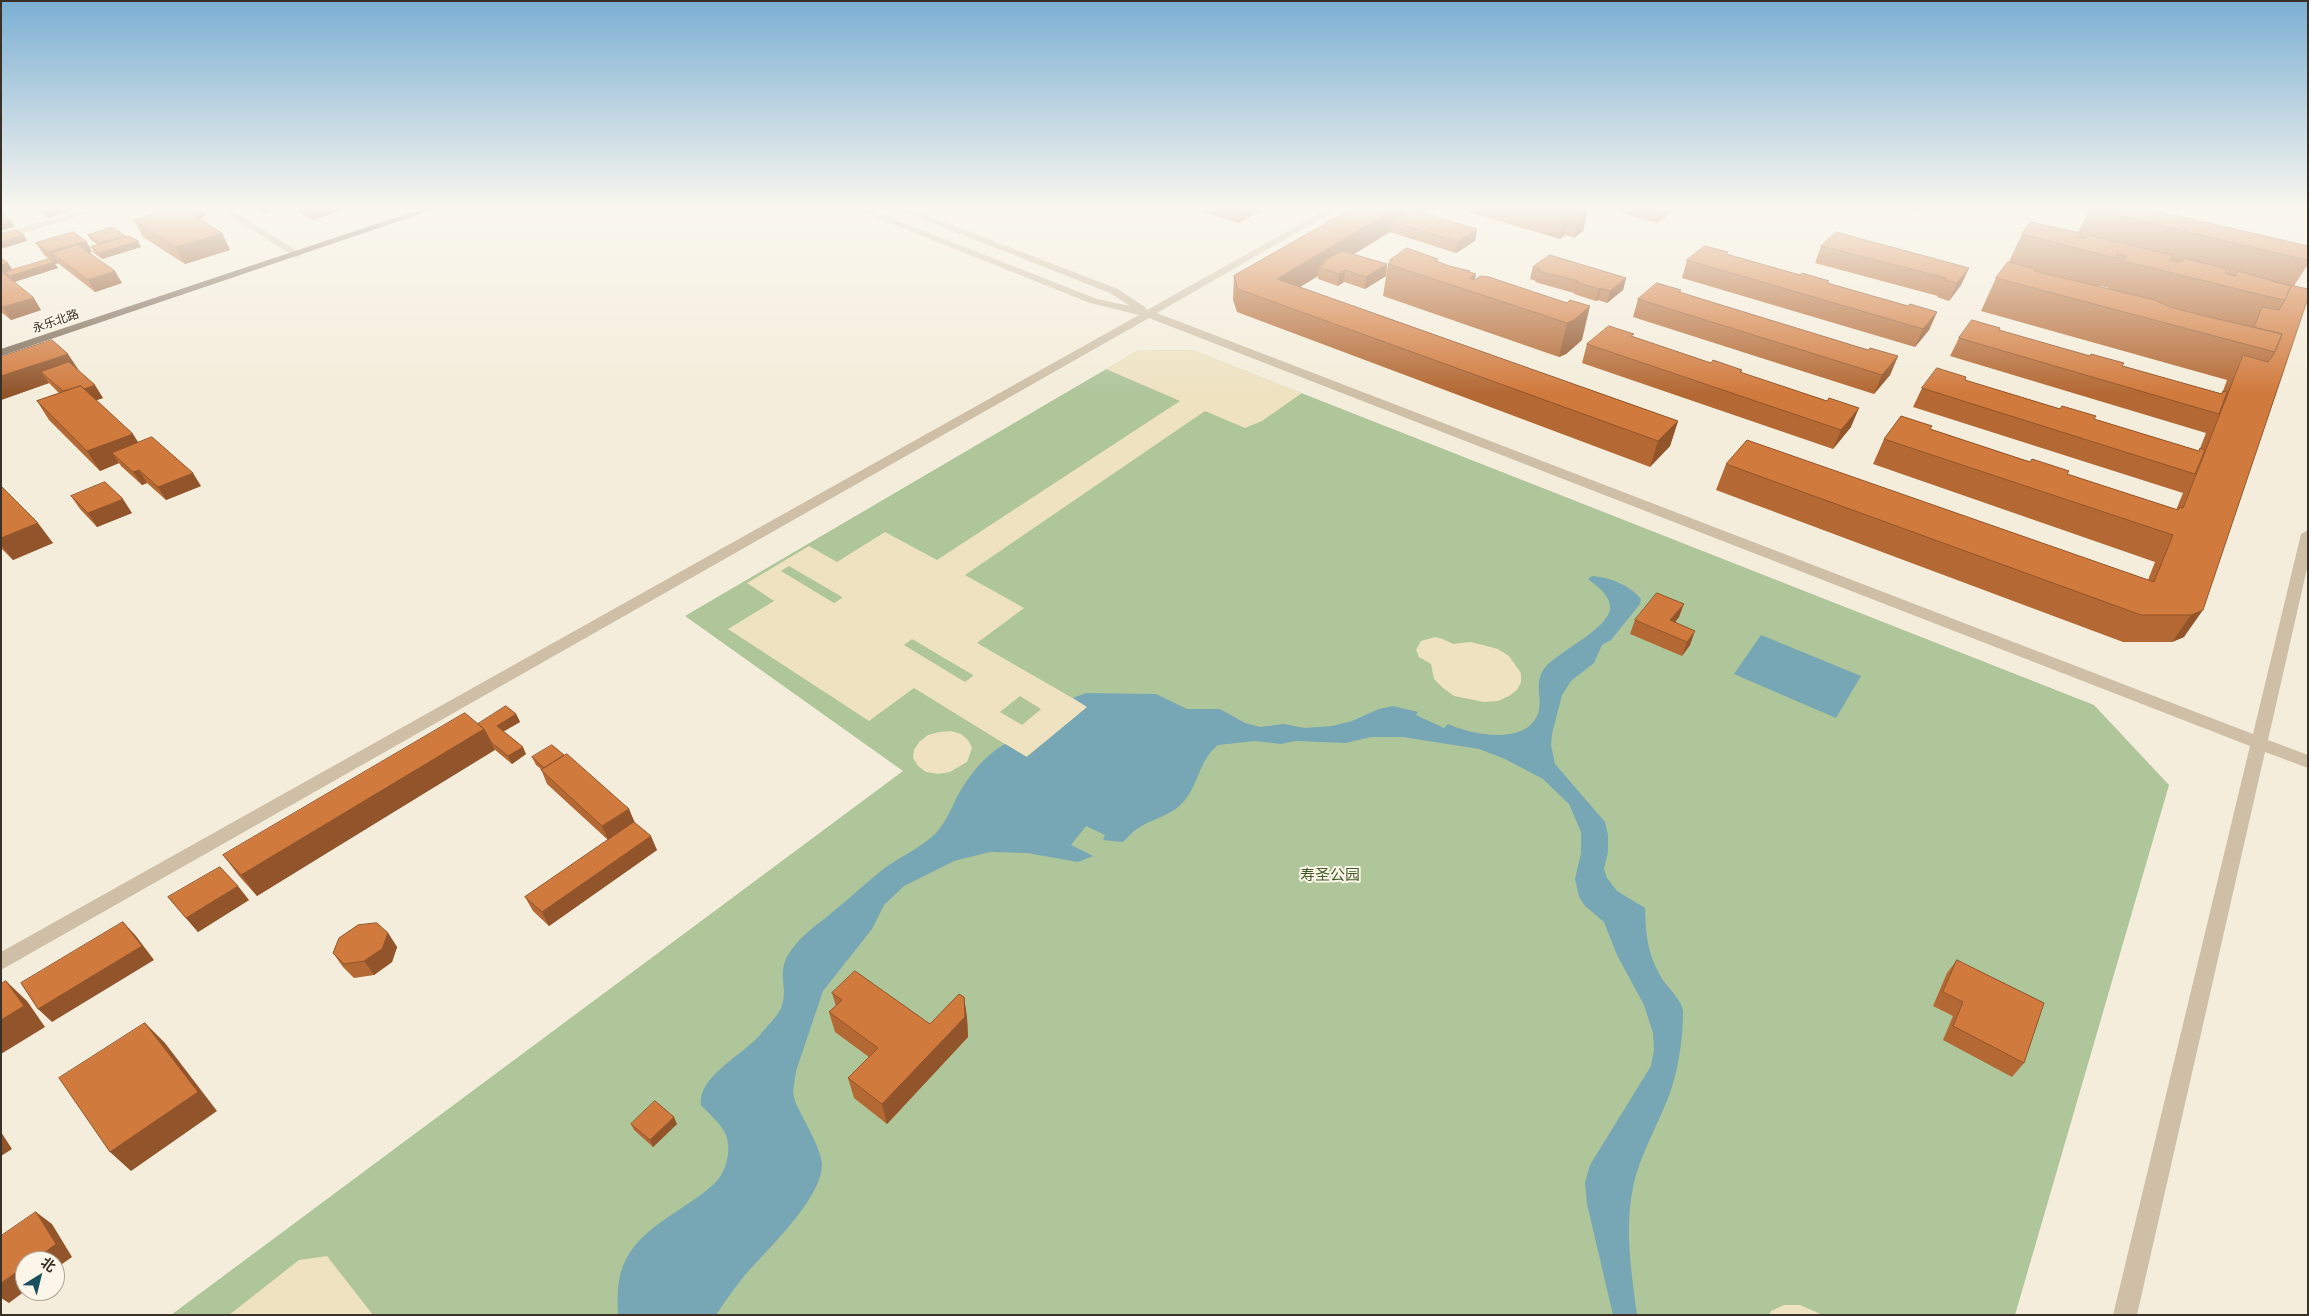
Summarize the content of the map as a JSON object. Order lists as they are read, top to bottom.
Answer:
{
  "streets": {
    "main road": ["永乐北路"]
  },
  "parks": ["寿圣公园"],
  "north": "top right"
}
